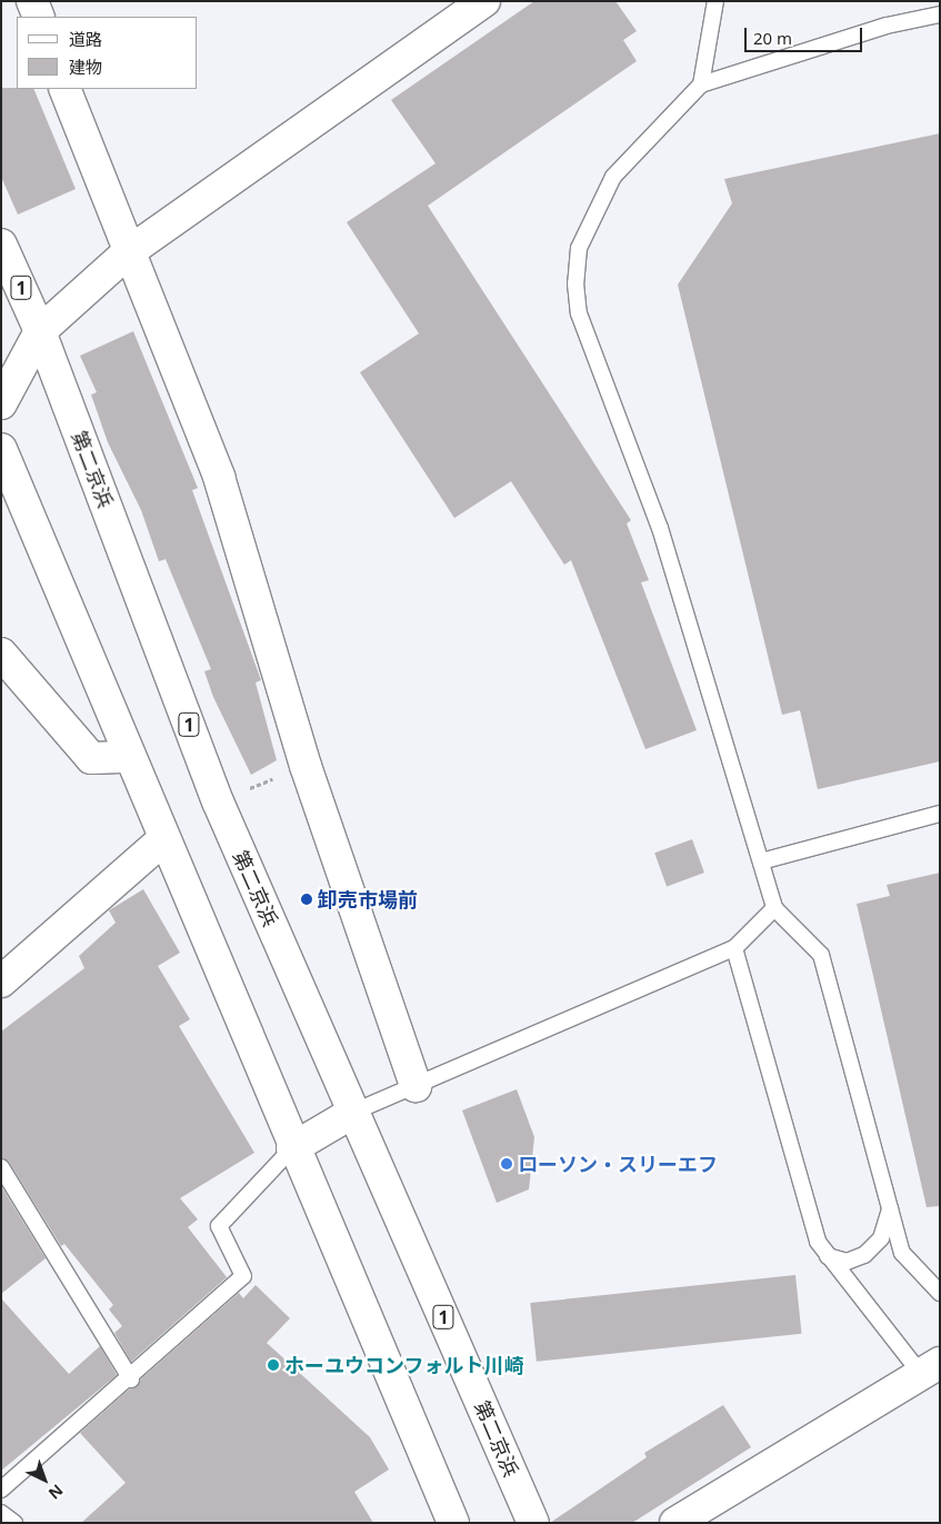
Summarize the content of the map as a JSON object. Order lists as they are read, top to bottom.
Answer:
{
  "streets": {
    "main road": ["1", "第二京浜"]
  },
  "places": ["卸売市場前", "ローソン・スリーエフ", "ホーユウコンフォルト川崎"],
  "legend": ["道路", "建物"],
  "scale_bar": "20 m",
  "north": "bottom right"
}
